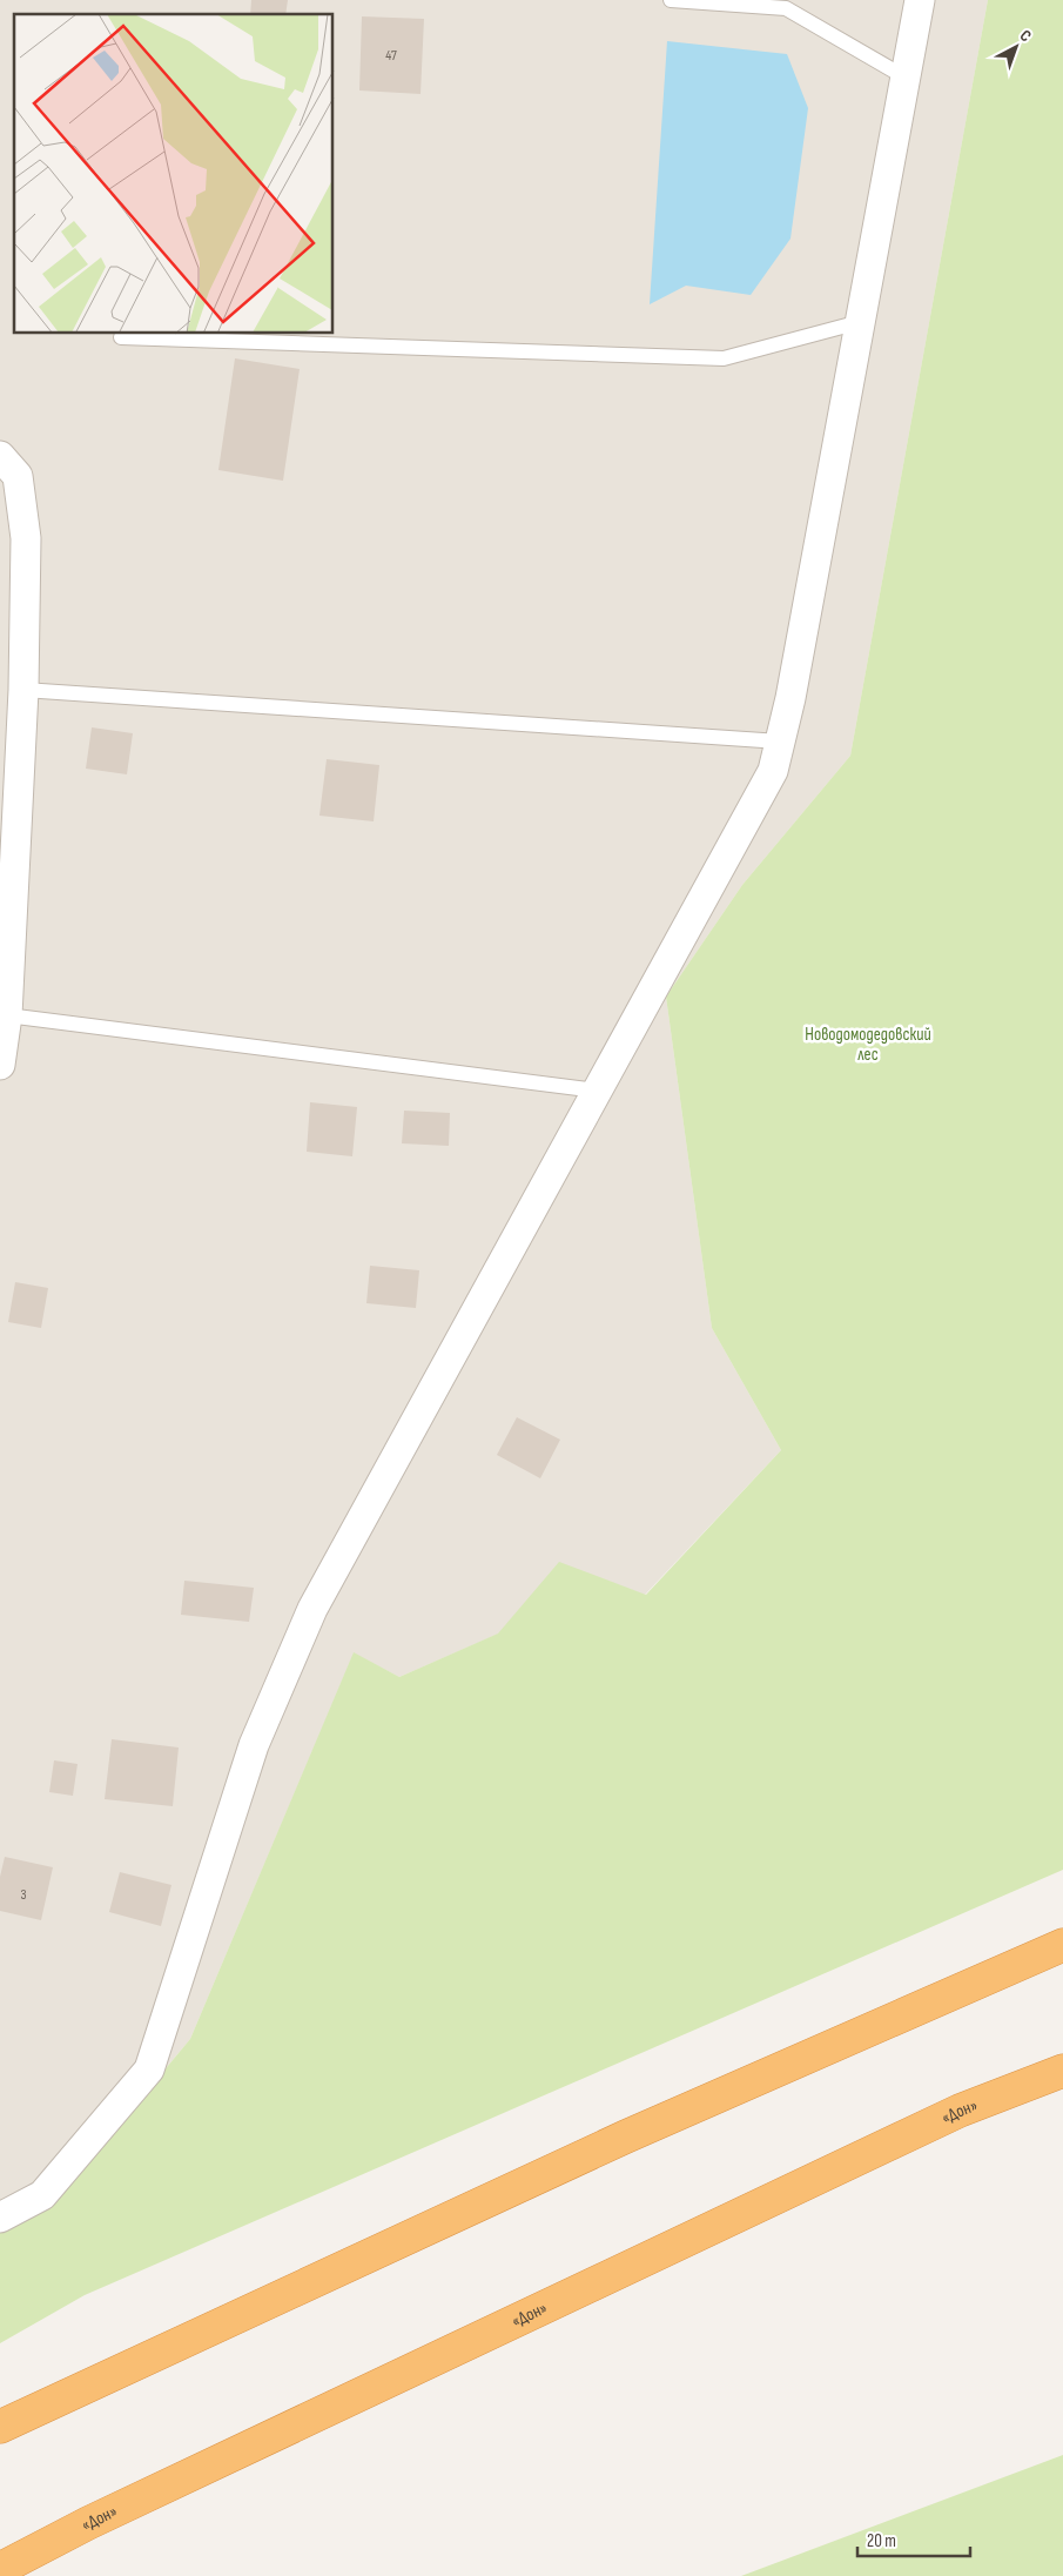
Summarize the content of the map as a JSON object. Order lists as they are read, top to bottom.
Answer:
{
  "streets": {
    "highway": ["«Дон»"]
  },
  "parks": ["Новодомодедовский лес"],
  "house_numbers": ["47", "3"],
  "scale_bar": "20 m",
  "north": "top right"
}
